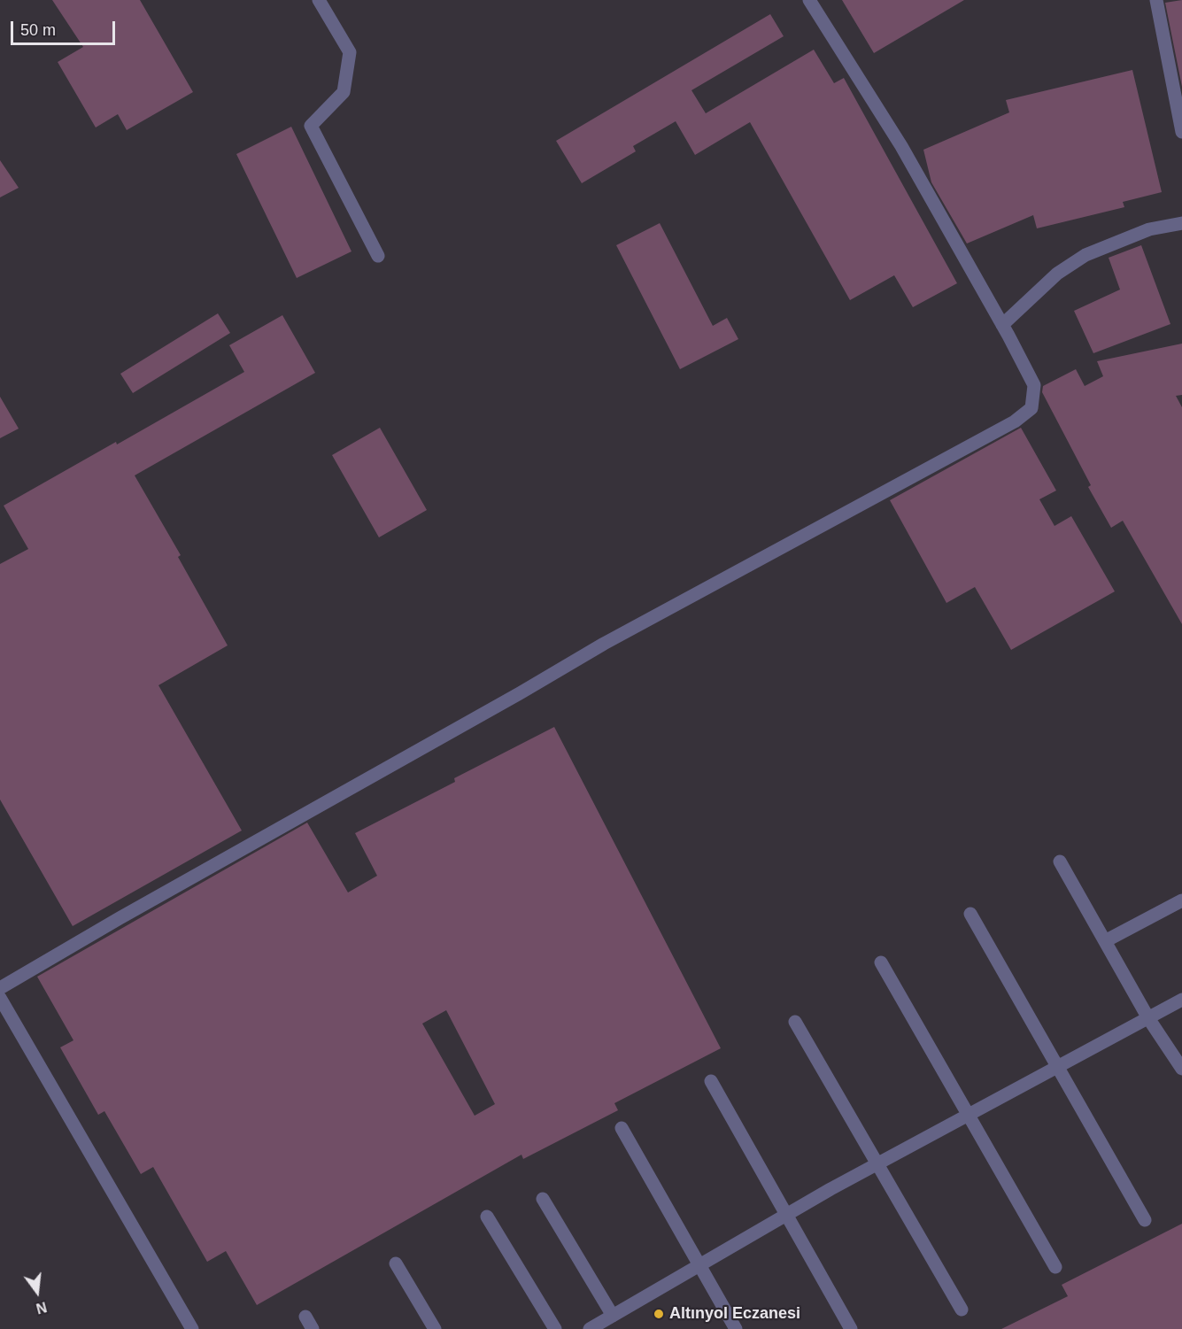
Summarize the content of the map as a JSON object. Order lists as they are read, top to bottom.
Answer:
{
  "places": ["Altınyol Eczanesi"],
  "scale_bar": "50 m",
  "north": "bottom"
}
